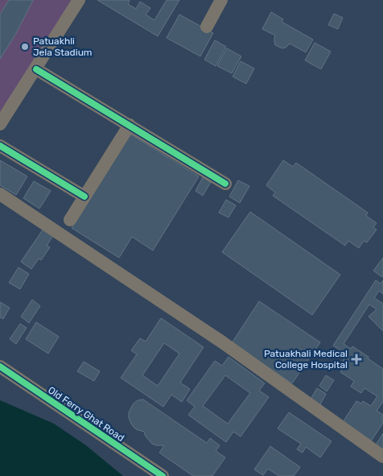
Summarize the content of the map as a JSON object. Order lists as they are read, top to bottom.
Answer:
{
  "streets": {
    "street": ["Old Ferry Ghat Road"]
  },
  "places": {
    "other": ["Patuakhli Jela Stadium"],
    "health": ["Patuakhali Medical College Hospital"]
  }
}
